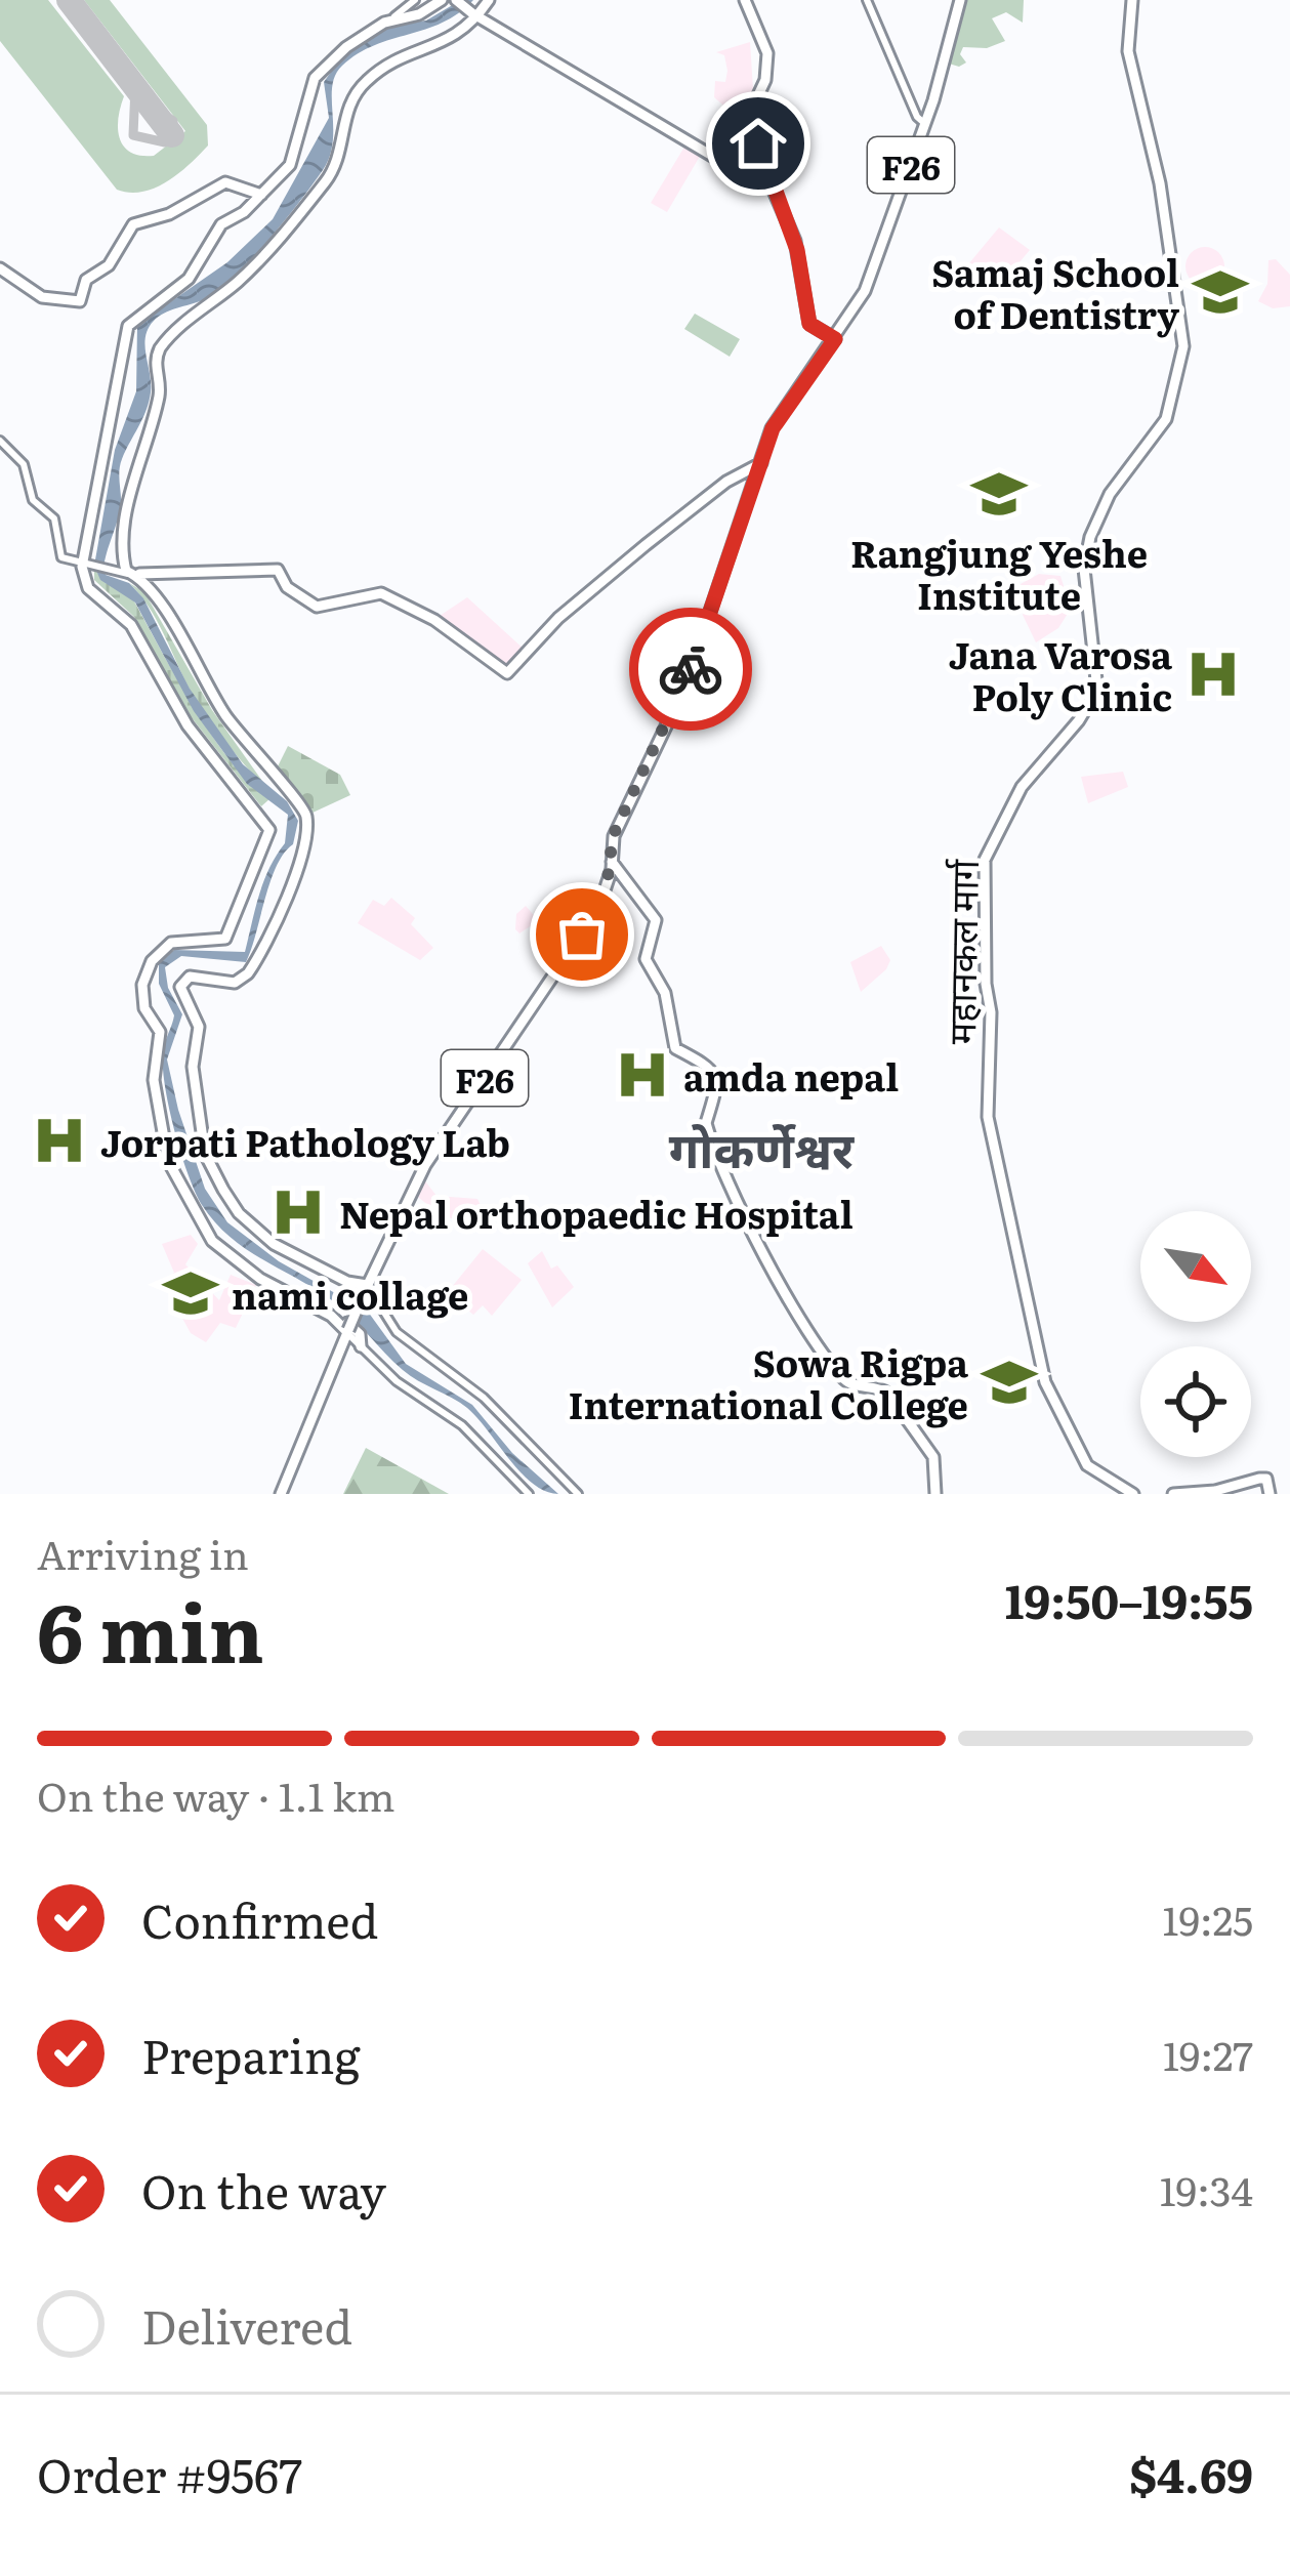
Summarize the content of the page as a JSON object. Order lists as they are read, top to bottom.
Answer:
{
  "streets": {
    "main road": ["F26", "महानकल मार्ग"]
  },
  "districts": ["गोकर्णेश्वर"],
  "places": {
    "school or university": [
      "Samaj School of Dentistry",
      "Rangjung Yeshe Institute",
      "nami collage",
      "Sowa Rigpa International College"
    ],
    "hospital": [
      "Jana Varosa Poly Clinic",
      "amda nepal",
      "Jorpati Pathology Lab",
      "Nepal orthopaedic Hospital"
    ]
  },
  "north": "bottom right",
  "page": {
    "heading": ["6 min", "Arriving in", "19:50–19:55"],
    "panel": ["Order #9567", "$4.69"],
    "bar": "On the way · 1.1 km",
    "list": [
      ["Confirmed", "19:25"],
      ["Preparing", "19:27"],
      ["On the way", "19:34"],
      "Delivered"
    ]
  }
}
